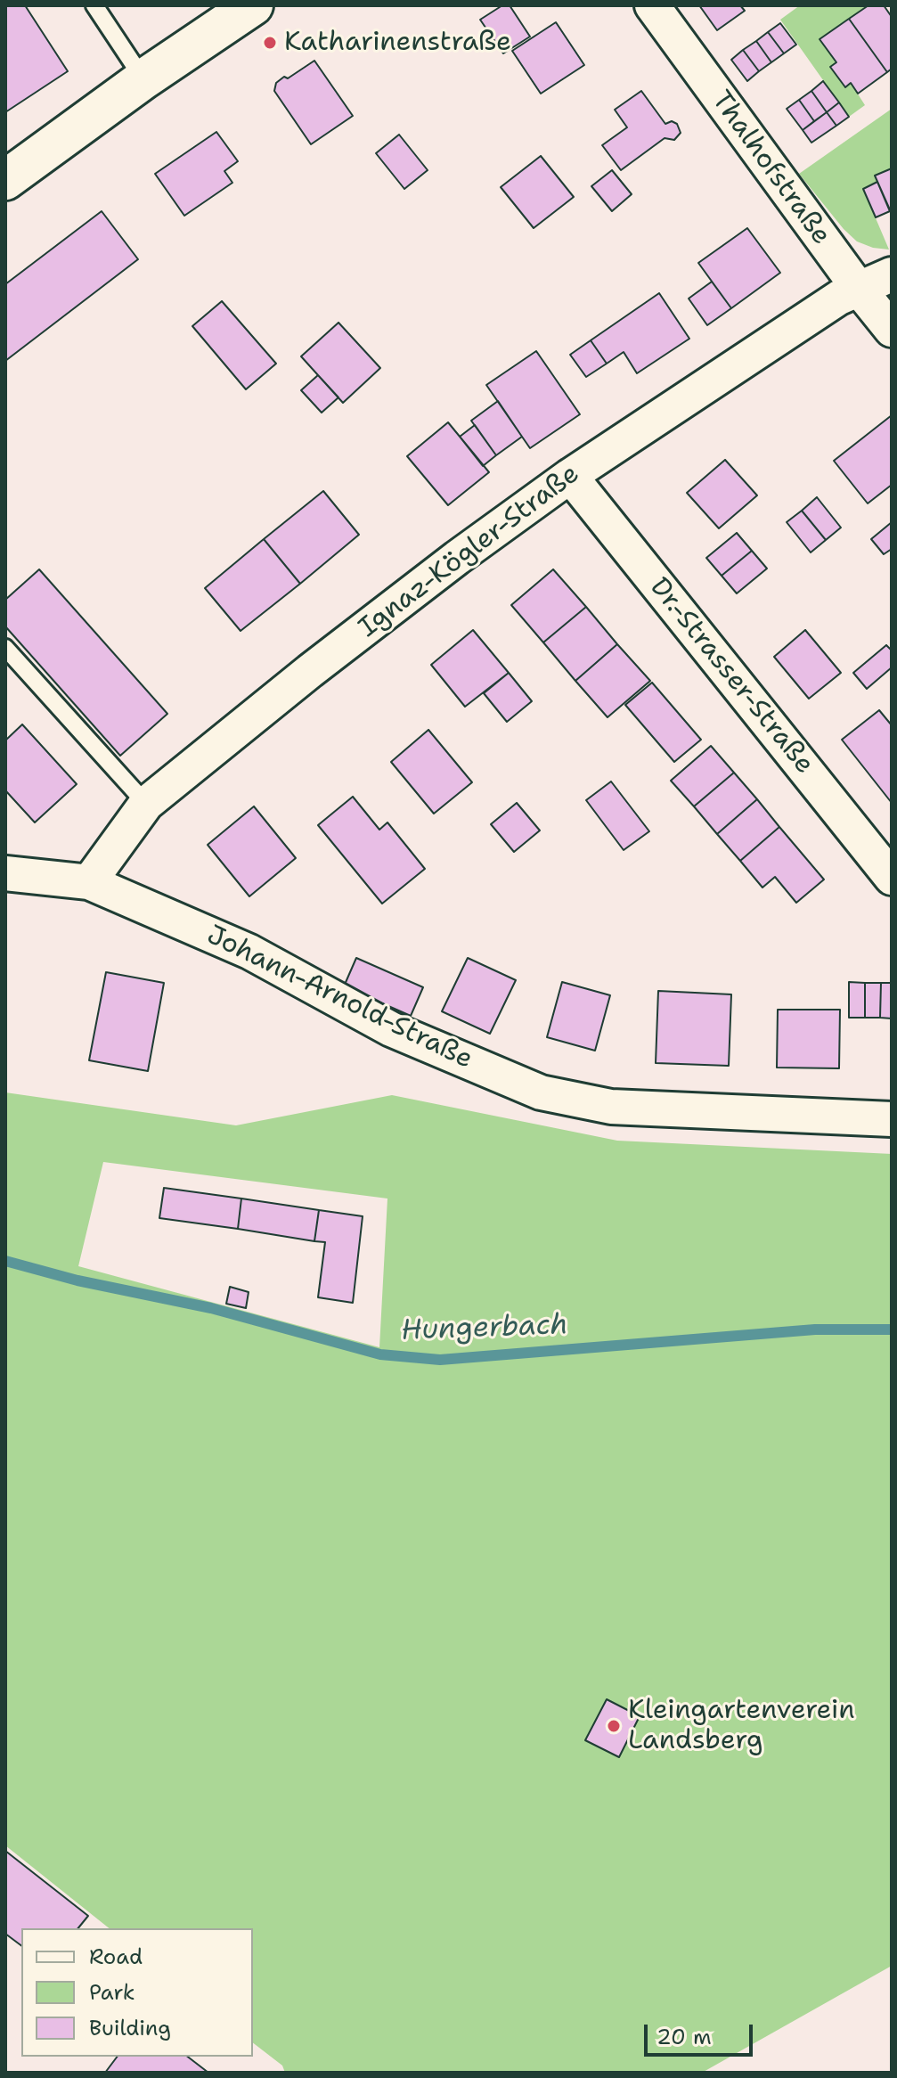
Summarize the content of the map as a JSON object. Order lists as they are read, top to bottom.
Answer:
{
  "streets": {
    "street": [
      "Thalhofstraße",
      "Ignaz-Kögler-Straße",
      "Dr.-Strasser-Straße",
      "Johann-Arnold-Straße"
    ]
  },
  "crossings": [
    ["Thalhofstraße", "Ignaz-Kögler-Straße"],
    ["Ignaz-Kögler-Straße", "Dr.-Strasser-Straße"],
    ["Ignaz-Kögler-Straße", "Johann-Arnold-Straße"]
  ],
  "water": ["Hungerbach"],
  "places": ["Katharinenstraße", "Kleingartenverein Landsberg"],
  "legend": ["Road", "Park", "Building"],
  "scale_bar": "20 m"
}
